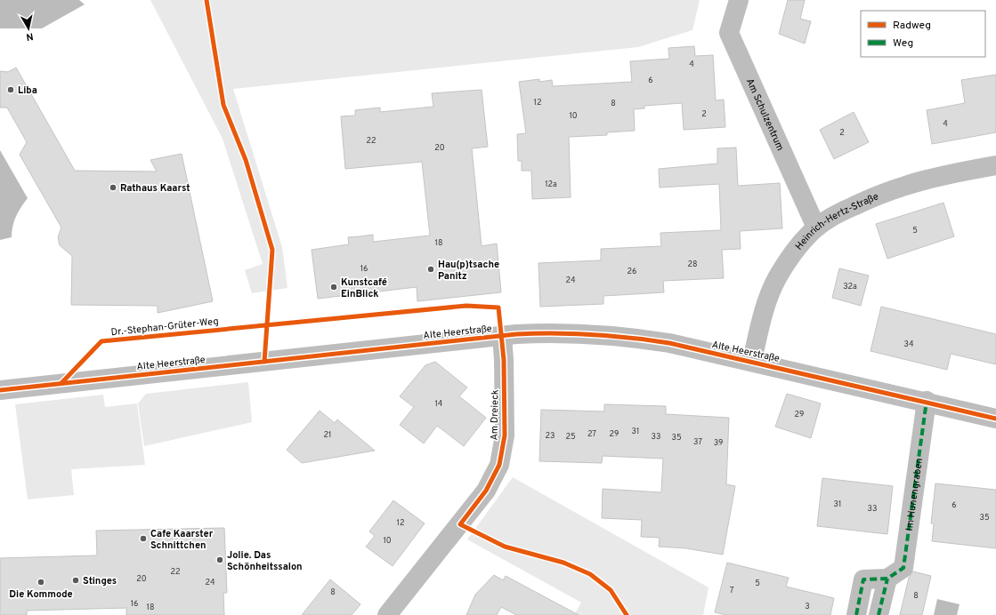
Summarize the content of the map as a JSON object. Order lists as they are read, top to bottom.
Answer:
{
  "streets": {
    "street": [
      "Am Schulzentrum",
      "Heinrich-Hertz-Straße",
      "Alte Heerstraße",
      "Am Dreieck",
      "Im Hunengraben"
    ],
    "cycle path": ["Dr.-Stephan-Grüter-Weg"]
  },
  "crossings": [
    ["Am Schulzentrum", "Heinrich-Hertz-Straße"],
    ["Heinrich-Hertz-Straße", "Alte Heerstraße"],
    ["Alte Heerstraße", "Am Dreieck"],
    ["Alte Heerstraße", "Im Hunengraben"]
  ],
  "places": [
    "Liba",
    "Rathaus Kaarst",
    "Hau(p)tsache Panitz",
    "Kunstcafé EinBlick",
    "Cafe Kaarster Schnittchen",
    "Jolie. Das Schönheitssalon",
    "Stinges",
    "Die Kommode"
  ],
  "house_numbers": [
    "4",
    "6",
    "12",
    "8",
    "2",
    "10",
    "4",
    "2",
    "22",
    "20",
    "12a",
    "5",
    "18",
    "28",
    "16",
    "26",
    "24",
    "32a",
    "34",
    "14",
    "29",
    "31",
    "27",
    "29",
    "21",
    "23",
    "25",
    "33",
    "35",
    "37",
    "39",
    "31",
    "6",
    "33",
    "35",
    "12",
    "10",
    "22",
    "20",
    "24",
    "5",
    "7",
    "8",
    "8",
    "16",
    "3",
    "18"
  ],
  "legend": ["Radweg", "Weg"],
  "north": "bottom"
}
